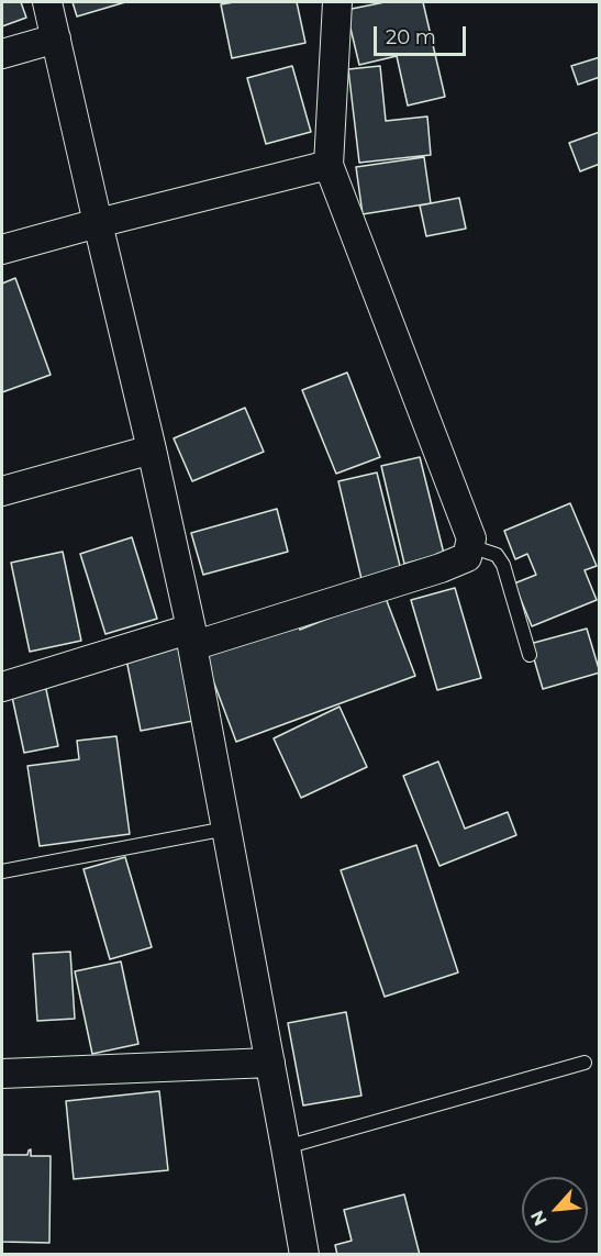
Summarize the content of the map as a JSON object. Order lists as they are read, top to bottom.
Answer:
{
  "scale_bar": "20 m",
  "north": "bottom left"
}
